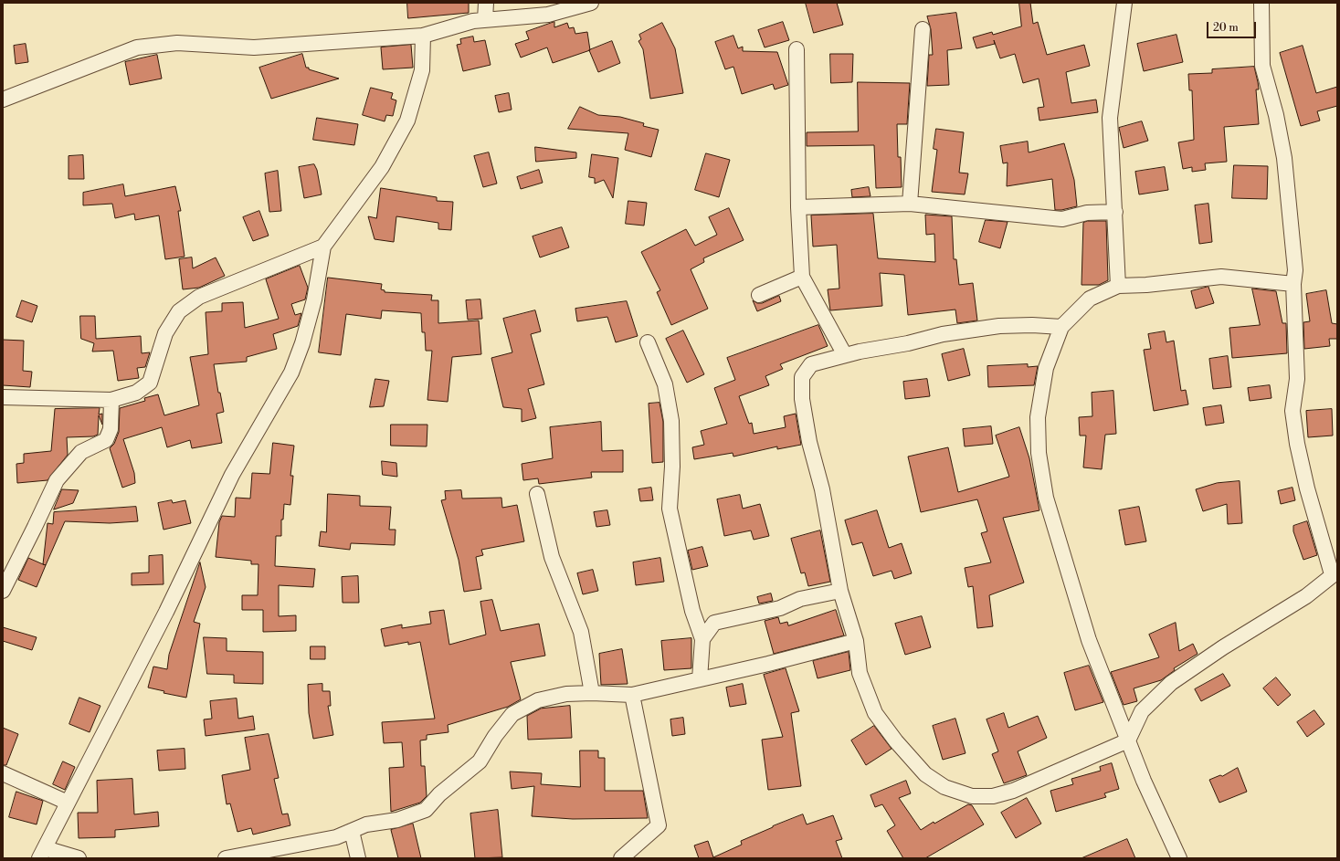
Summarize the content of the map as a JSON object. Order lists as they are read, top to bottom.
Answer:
{
  "scale_bar": "20 m"
}
